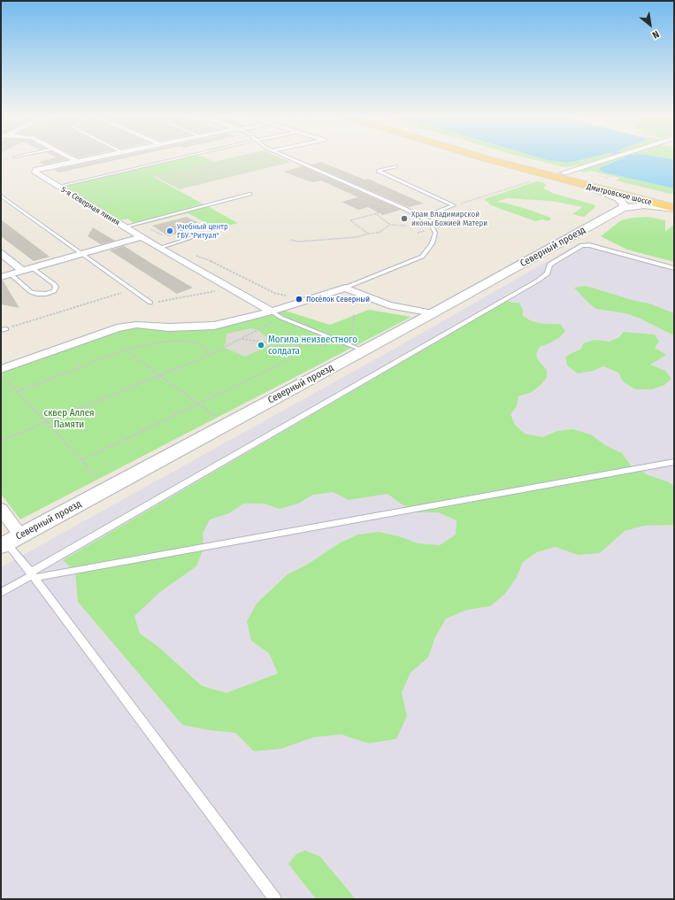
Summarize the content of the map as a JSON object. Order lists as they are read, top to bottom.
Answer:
{
  "streets": {
    "highway": ["Дмитровское шоссе"],
    "street": ["5-я Северная линия", "Северный проезд"]
  },
  "parks": ["сквер Аллея Памяти"],
  "places": [
    "Храм Владимирской иконы Божией Матери",
    "Учебный центр ГБУ \"Ритуал\"",
    "Посёлок Северный",
    "Могила неизвестного солдата"
  ],
  "north": "bottom right"
}
